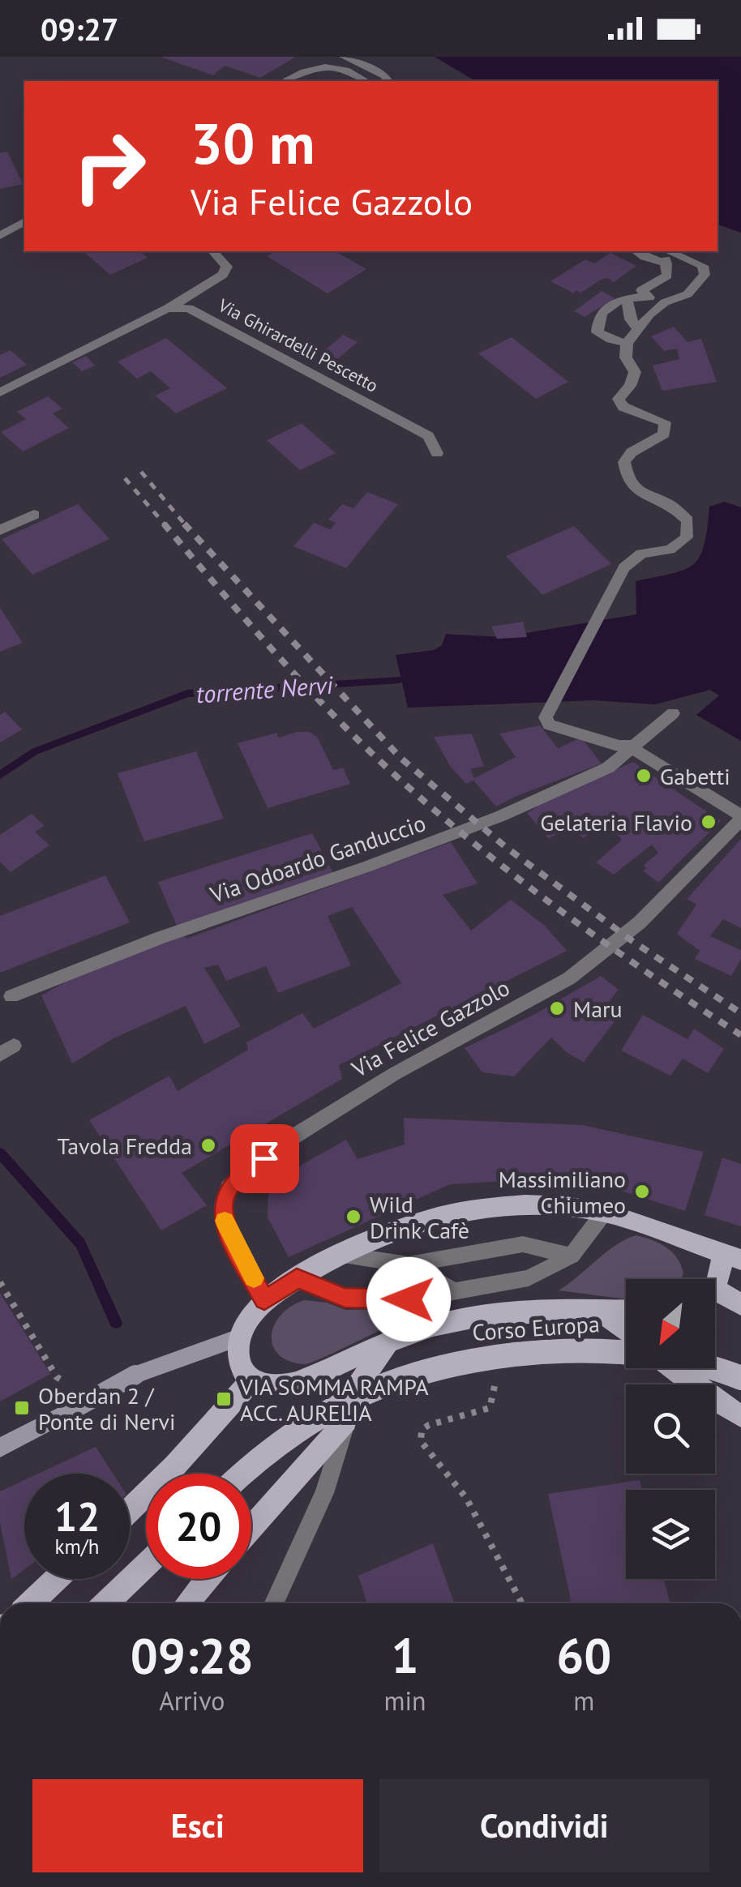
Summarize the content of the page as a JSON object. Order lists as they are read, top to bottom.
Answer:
{
  "streets": {
    "main road": ["Corso Europa"],
    "street": ["Via Ghirardelli Pescetto", "Via Odoardo Ganduccio", "Via Felice Gazzolo"]
  },
  "water": ["torrente Nervi"],
  "places": {
    "other": [
      "Gabetti",
      "Gelateria Flavio",
      "Maru",
      "Tavola Fredda",
      "Massimiliano Chiumeo",
      "Wild Drink Cafè"
    ],
    "transit": ["VIA SOMMA RAMPA ACC. AURELIA", "Oberdan 2 / Ponte di Nervi"]
  },
  "north": "bottom left",
  "page": {
    "status": "09:27",
    "turn": ["30 m", "Via Felice Gazzolo"],
    "speed": "12 km/h",
    "limit": "20",
    "eta": [
      "09:28",
      "Arrivo",
      "1",
      "min",
      "60",
      "m"
    ],
    "buttons": ["Esci", "Condividi"]
  }
}
